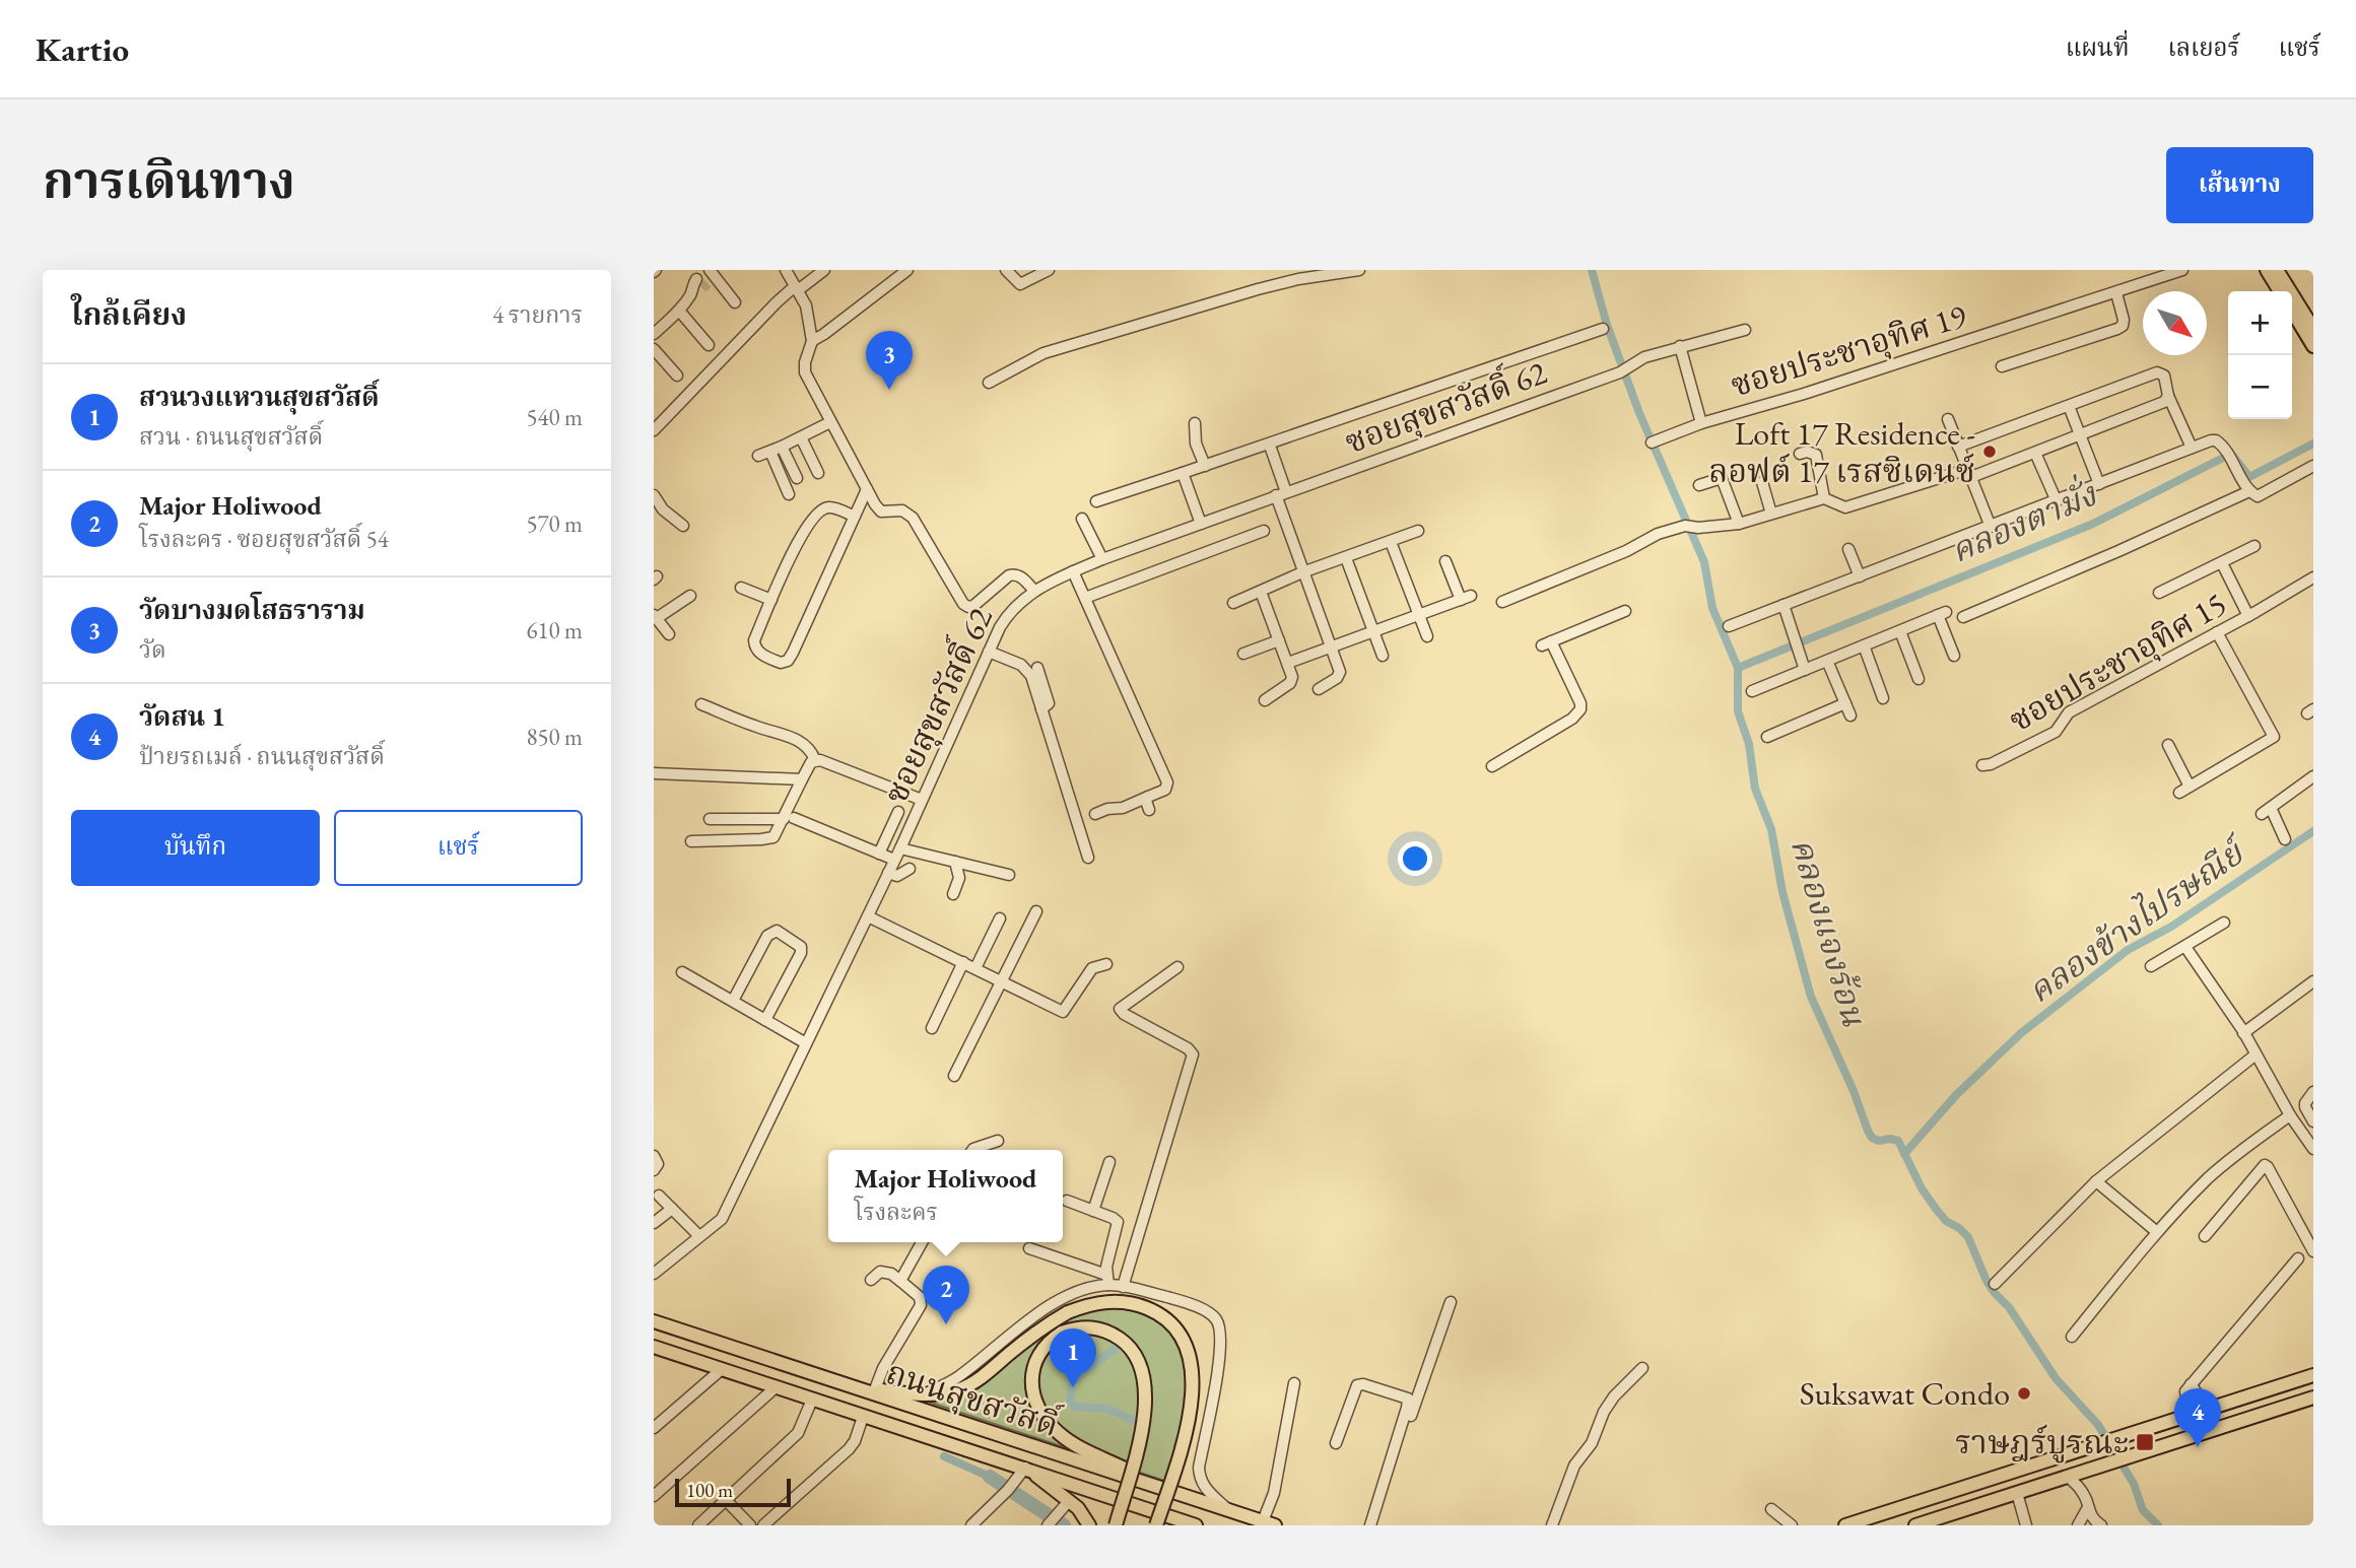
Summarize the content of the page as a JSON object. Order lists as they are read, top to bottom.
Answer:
{
  "streets": {
    "main road": ["ถนนสุขสวัสดิ์"],
    "street": ["ซอยประชาอุทิศ 19", "ซอยสุขสวัสดิ์ 62", "ซอยประชาอุทิศ 15"]
  },
  "water": ["คลองตามั่ง", "คลองข้างไปรษณีย์", "คลองแจงร้อน"],
  "places": {
    "other": ["Loft 17 Residence - ลอฟต์ 17 เรสซิเดนซ์", "Suksawat Condo"],
    "transit": ["ราษฎร์บูรณะ"]
  },
  "scale_bar": "100 m",
  "north": "bottom right",
  "page": {
    "header": "Kartio",
    "nav": ["แผนที่", "เลเยอร์", "แชร์"],
    "title": "การเดินทาง",
    "buttons": [
      "เส้นทาง",
      ["บันทึก", "แชร์"]
    ],
    "heading": ["ใกล้เคียง", "4 รายการ"],
    "map_buttons": ["+", "−"],
    "pins": [
      "3",
      "2",
      "1",
      "4"
    ],
    "list": [
      {
        "mark": "1",
        "name": "สวนวงแหวนสุขสวัสดิ์",
        "note": "สวน · ถนนสุขสวัสดิ์",
        "value": "540 m"
      },
      {
        "mark": "2",
        "name": "Major Holiwood",
        "note": "โรงละคร · ซอยสุขสวัสดิ์ 54",
        "value": "570 m"
      },
      {
        "mark": "3",
        "name": "วัดบางมดโสธราราม",
        "note": "วัด",
        "value": "610 m"
      },
      {
        "mark": "4",
        "name": "วัดสน 1",
        "note": "ป้ายรถเมล์ · ถนนสุขสวัสดิ์",
        "value": "850 m"
      }
    ],
    "popup": ["Major Holiwood", "โรงละคร"],
    "scale": "100 m"
  }
}
